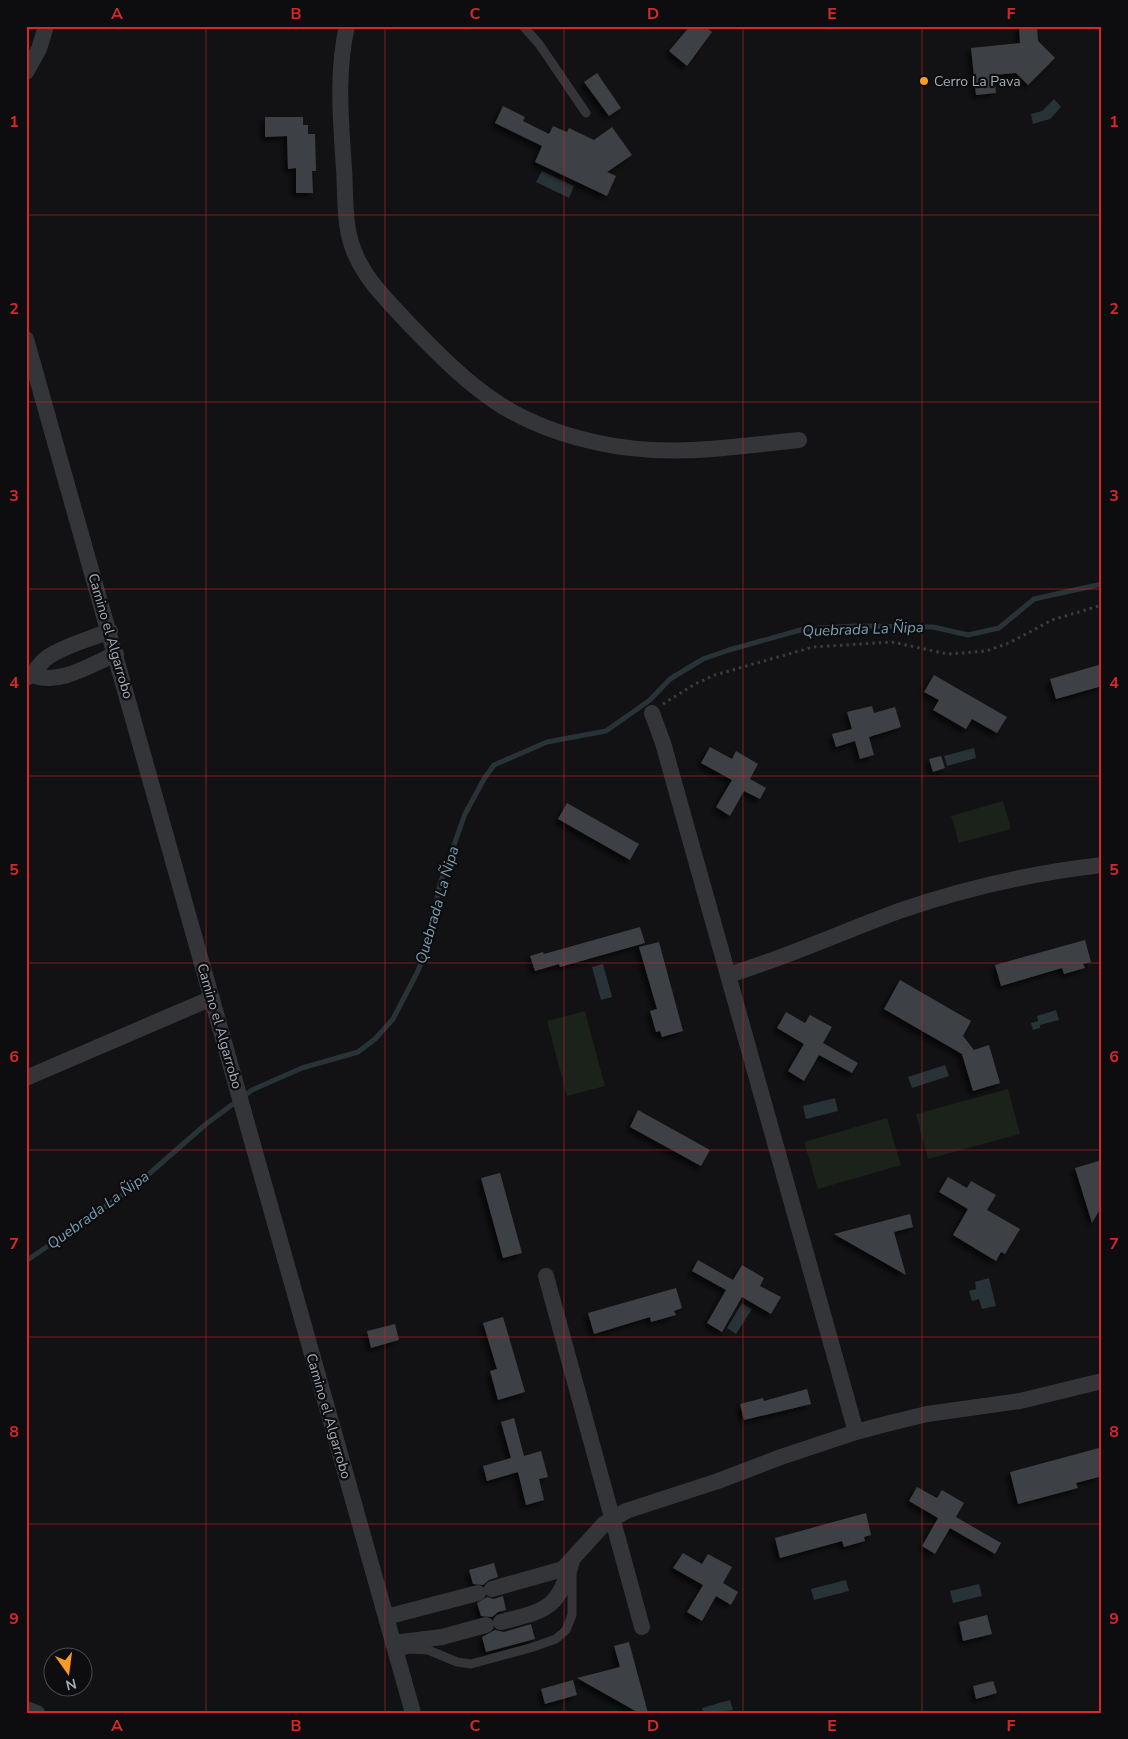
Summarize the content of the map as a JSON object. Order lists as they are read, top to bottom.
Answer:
{
  "streets": {
    "street": ["Camino el Algarrobo"]
  },
  "water": ["Quebrada La Ñipa"],
  "places": ["Cerro La Pava"],
  "north": "bottom",
  "grid": {
    "columns": [
      "A",
      "B",
      "C",
      "D",
      "E",
      "F"
    ],
    "rows": [
      "1",
      "2",
      "3",
      "4",
      "5",
      "6",
      "7",
      "8",
      "9"
    ]
  }
}
